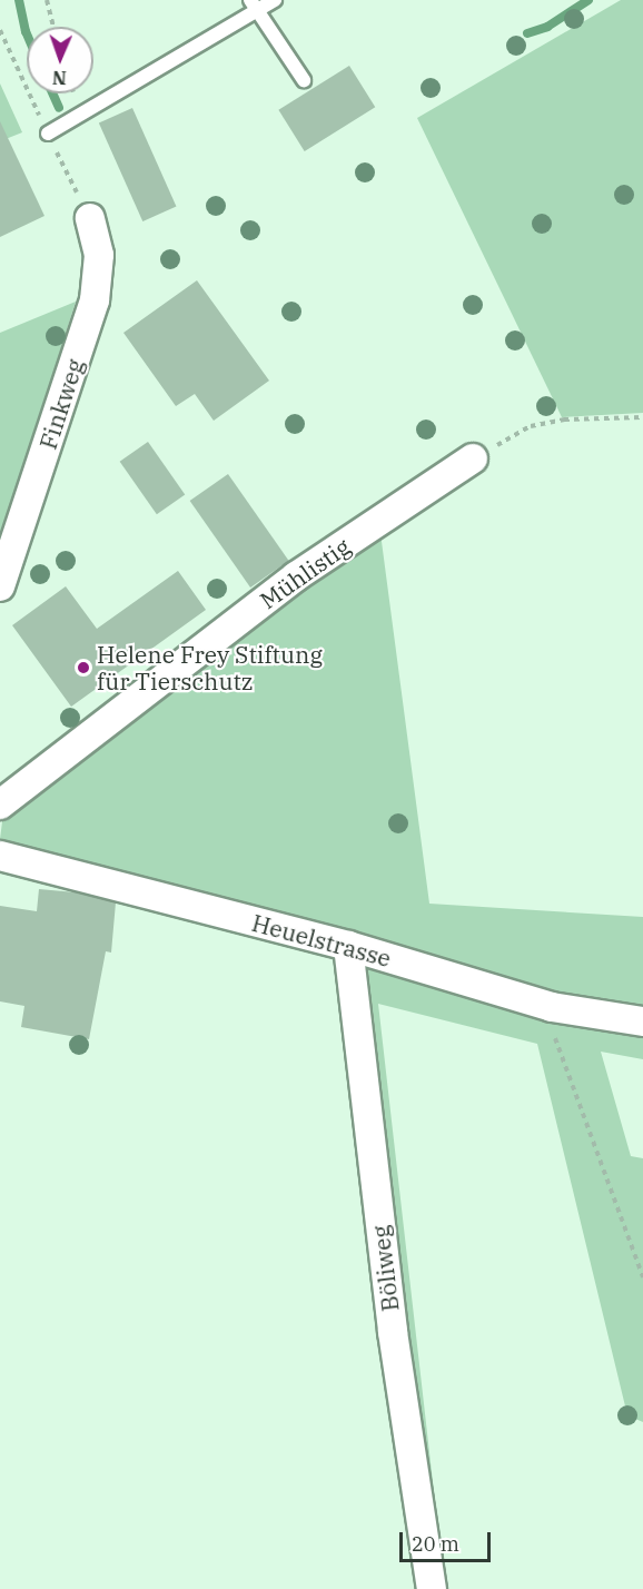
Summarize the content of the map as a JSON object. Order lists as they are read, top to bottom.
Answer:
{
  "streets": {
    "street": [
      "Finkweg",
      "Mühlistig",
      "Heuelstrasse",
      "Böliweg"
    ]
  },
  "crossings": [
    ["Heuelstrasse", "Böliweg"]
  ],
  "places": ["Helene Frey Stiftung für Tierschutz"],
  "scale_bar": "20 m",
  "north": "bottom"
}
